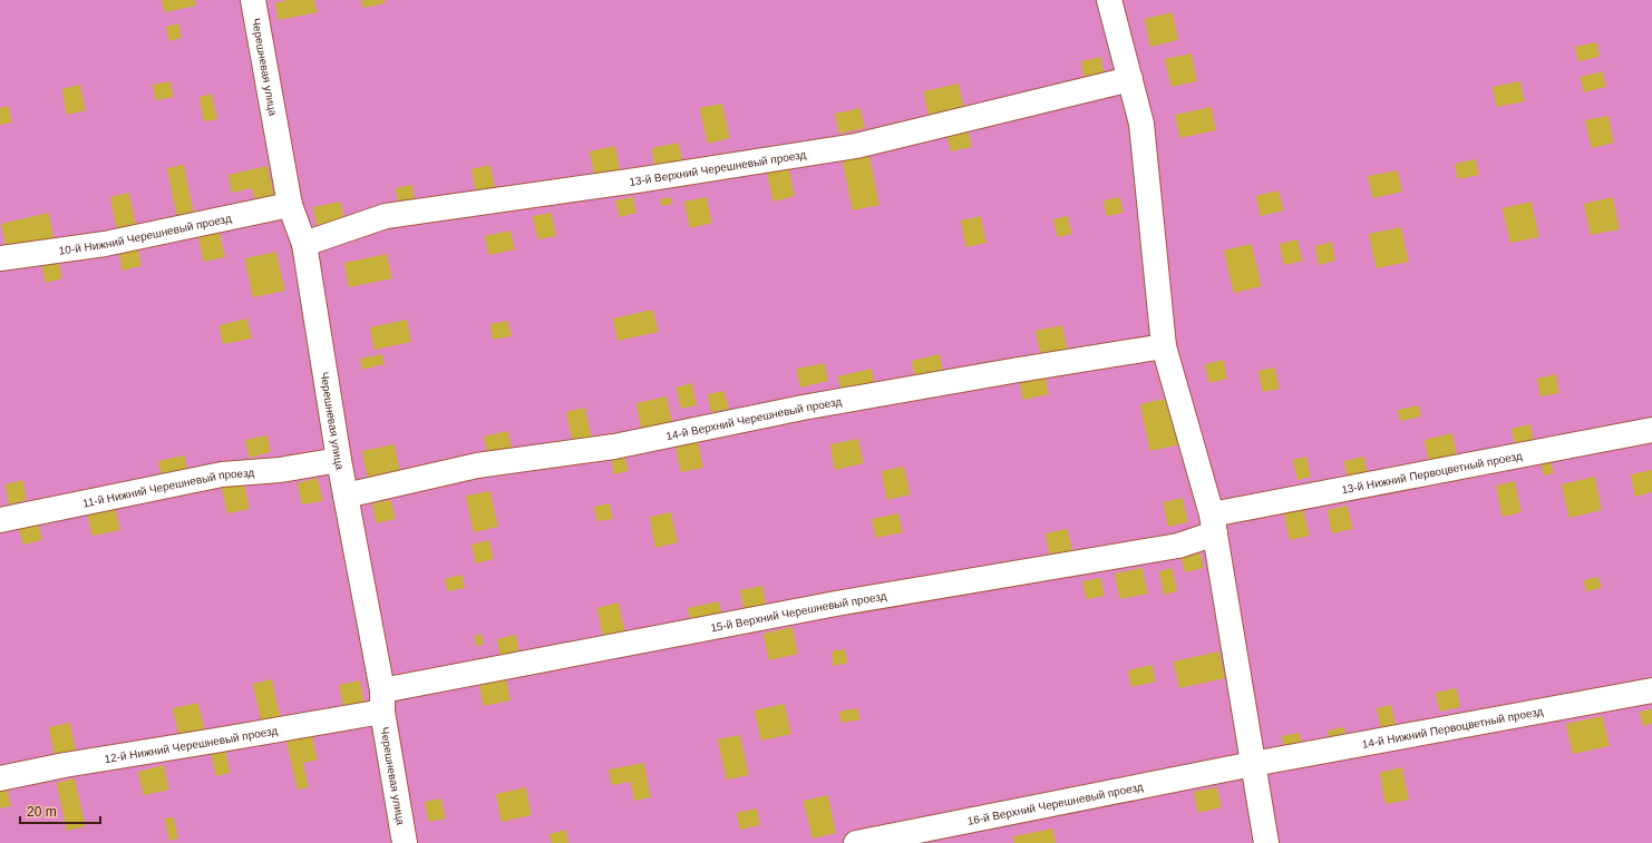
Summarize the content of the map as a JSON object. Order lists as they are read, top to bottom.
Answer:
{
  "streets": {
    "lane": [
      "Черешневая улица",
      "13-й Верхний Черешневый проезд",
      "10-й Нижний Черешневый проезд",
      "14-й Верхний Черешневый проезд",
      "13-й Нижний Первоцветный проезд",
      "11-й Нижний Черешневый проезд",
      "15-й Верхний Черешневый проезд",
      "14-й Нижний Первоцветный проезд",
      "12-й Нижний Черешневый проезд",
      "16-й Верхний Черешневый проезд"
    ]
  },
  "crossings": [
    ["Черешневая улица", "13-й Верхний Черешневый проезд"],
    ["Черешневая улица", "10-й Нижний Черешневый проезд"],
    ["Черешневая улица", "14-й Верхний Черешневый проезд"],
    ["Черешневая улица", "11-й Нижний Черешневый проезд"],
    ["Черешневая улица", "15-й Верхний Черешневый проезд"],
    ["Черешневая улица", "12-й Нижний Черешневый проезд"],
    ["13-й Нижний Первоцветный проезд", "15-й Верхний Черешневый проезд"],
    ["15-й Верхний Черешневый проезд", "12-й Нижний Черешневый проезд"],
    ["14-й Нижний Первоцветный проезд", "16-й Верхний Черешневый проезд"]
  ],
  "scale_bar": "20 m"
}
